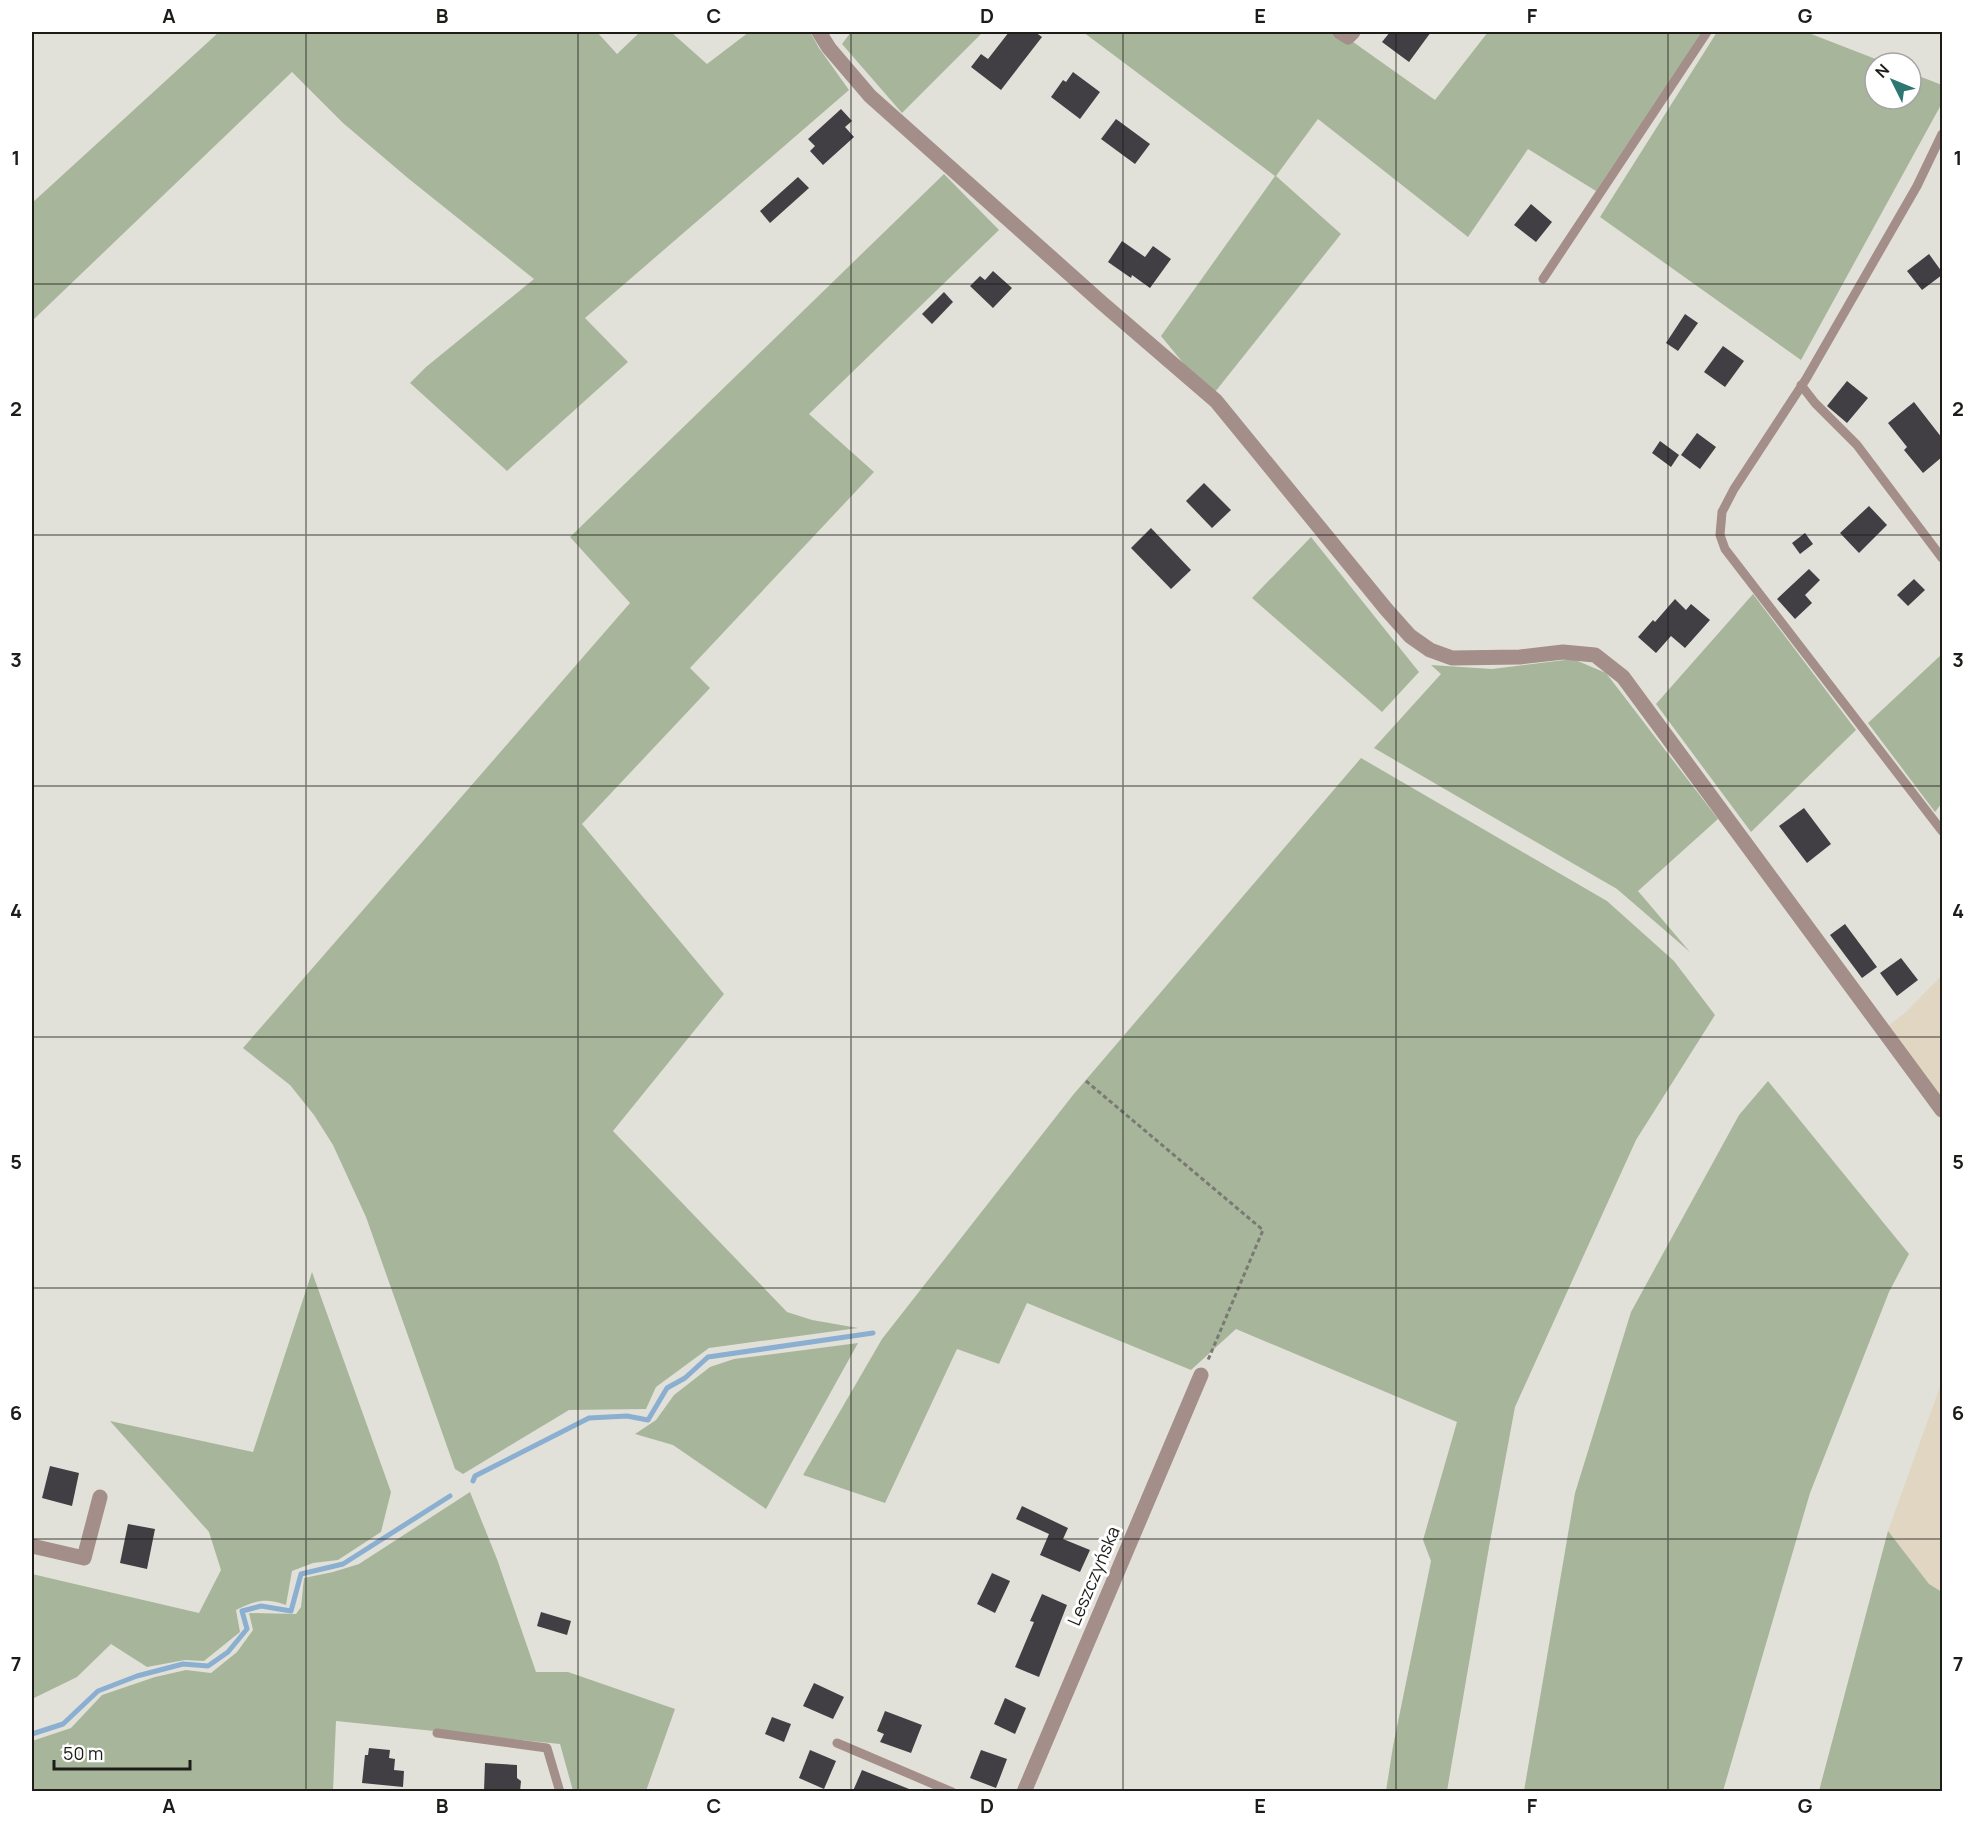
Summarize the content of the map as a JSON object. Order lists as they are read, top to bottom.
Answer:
{
  "streets": {
    "street": ["Leszczyńska"]
  },
  "scale_bar": "50 m",
  "north": "top left",
  "grid": {
    "columns": [
      "A",
      "B",
      "C",
      "D",
      "E",
      "F",
      "G"
    ],
    "rows": [
      "1",
      "2",
      "3",
      "4",
      "5",
      "6",
      "7"
    ]
  }
}
